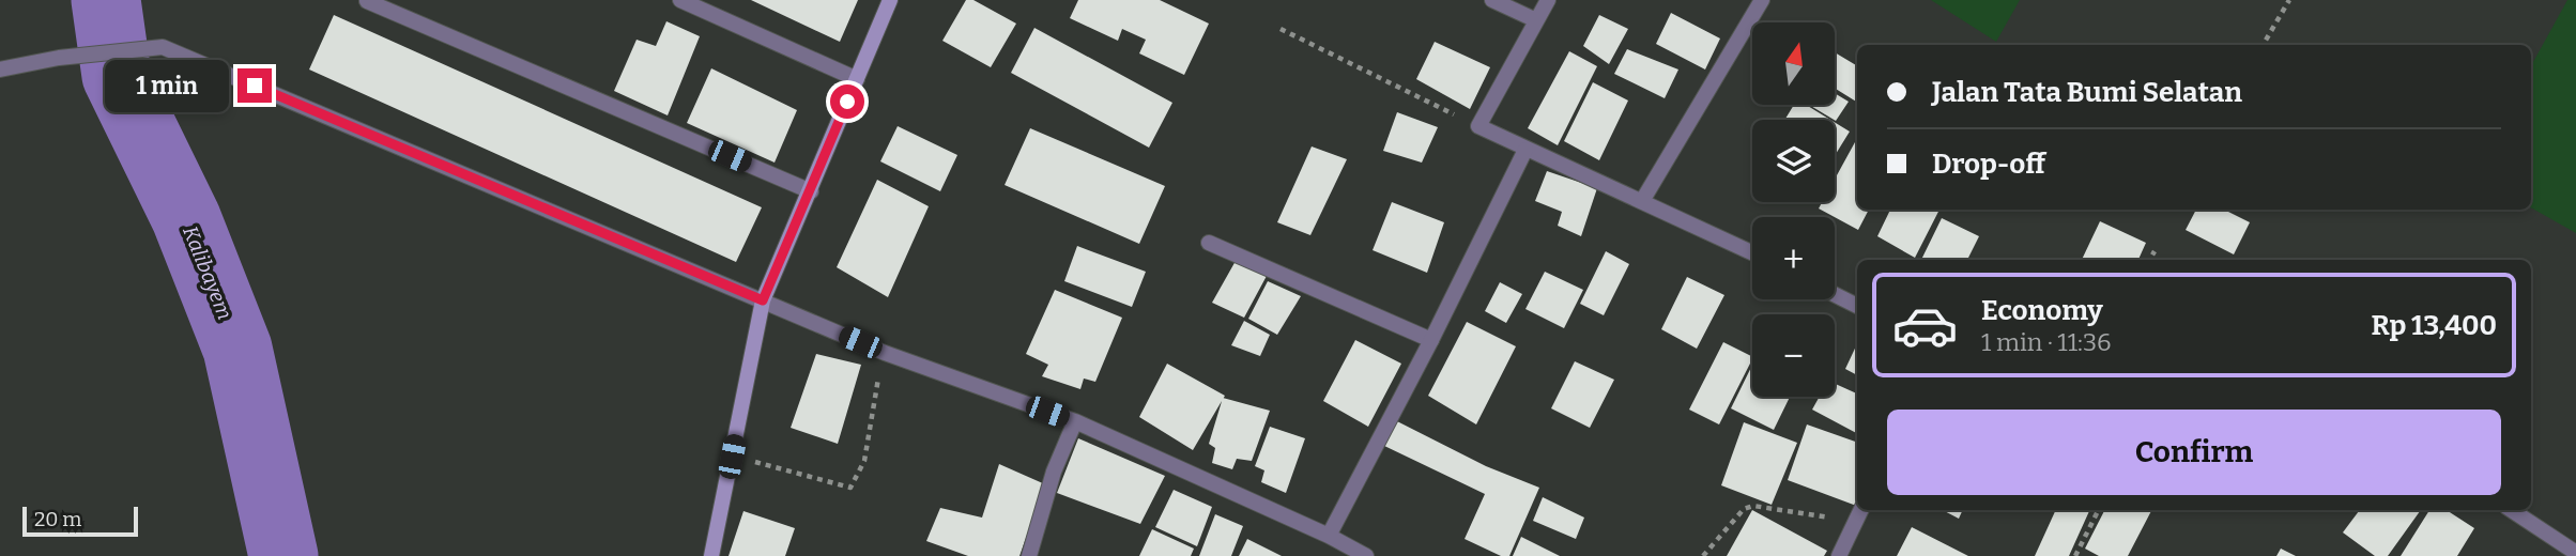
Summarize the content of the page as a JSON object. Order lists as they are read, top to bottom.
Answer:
{
  "water": ["Kalibayem"],
  "scale_bar": "20 m",
  "north": "top",
  "page": {
    "map_buttons": ["+", "−"],
    "banner": ["Jalan Tata Bumi Selatan", "Drop-off"],
    "bubble": "1 min",
    "list": [
      {
        "name": "Economy",
        "note": "1 min · 11:36",
        "value": "Rp 13,400"
      }
    ],
    "buttons": "Confirm",
    "scale": "20 m"
  }
}
